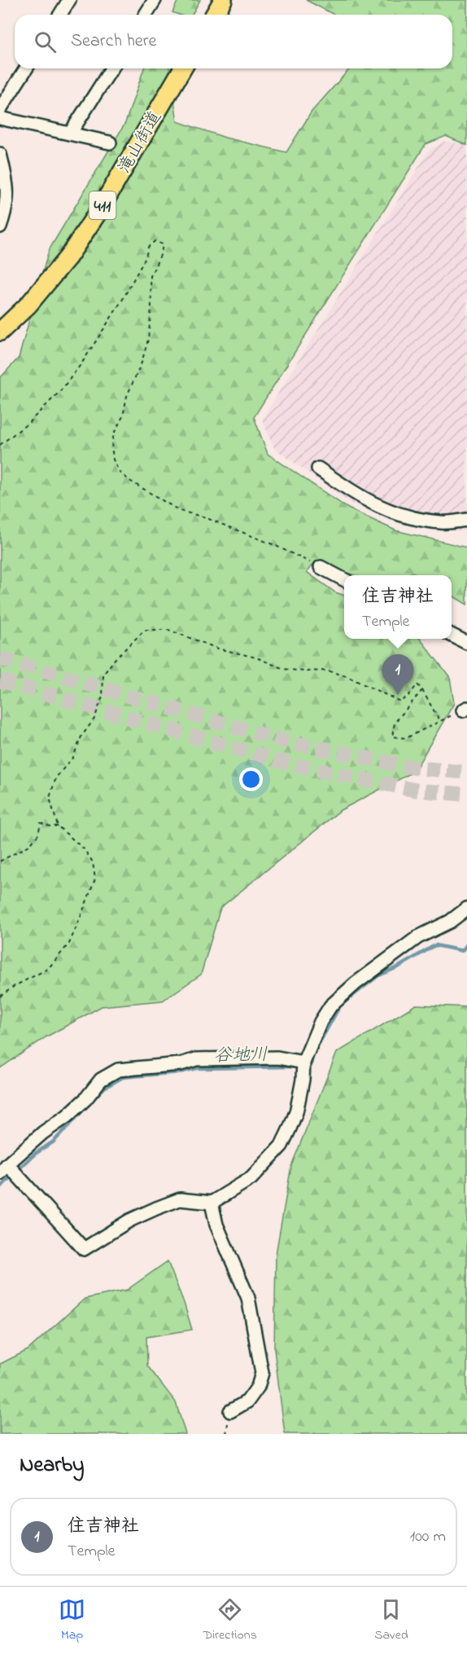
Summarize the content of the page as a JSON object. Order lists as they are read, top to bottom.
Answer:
{
  "streets": {
    "highway": ["滝山街道", "411"]
  },
  "water": ["谷地川"],
  "page": {
    "search": "Search here",
    "popup": ["住吉神社", "Temple"],
    "pins": "1",
    "heading": "Nearby",
    "list": [
      {
        "mark": "1",
        "name": "住吉神社",
        "note": "Temple",
        "value": "100 m"
      }
    ],
    "nav": ["Map", "Directions", "Saved"]
  }
}
